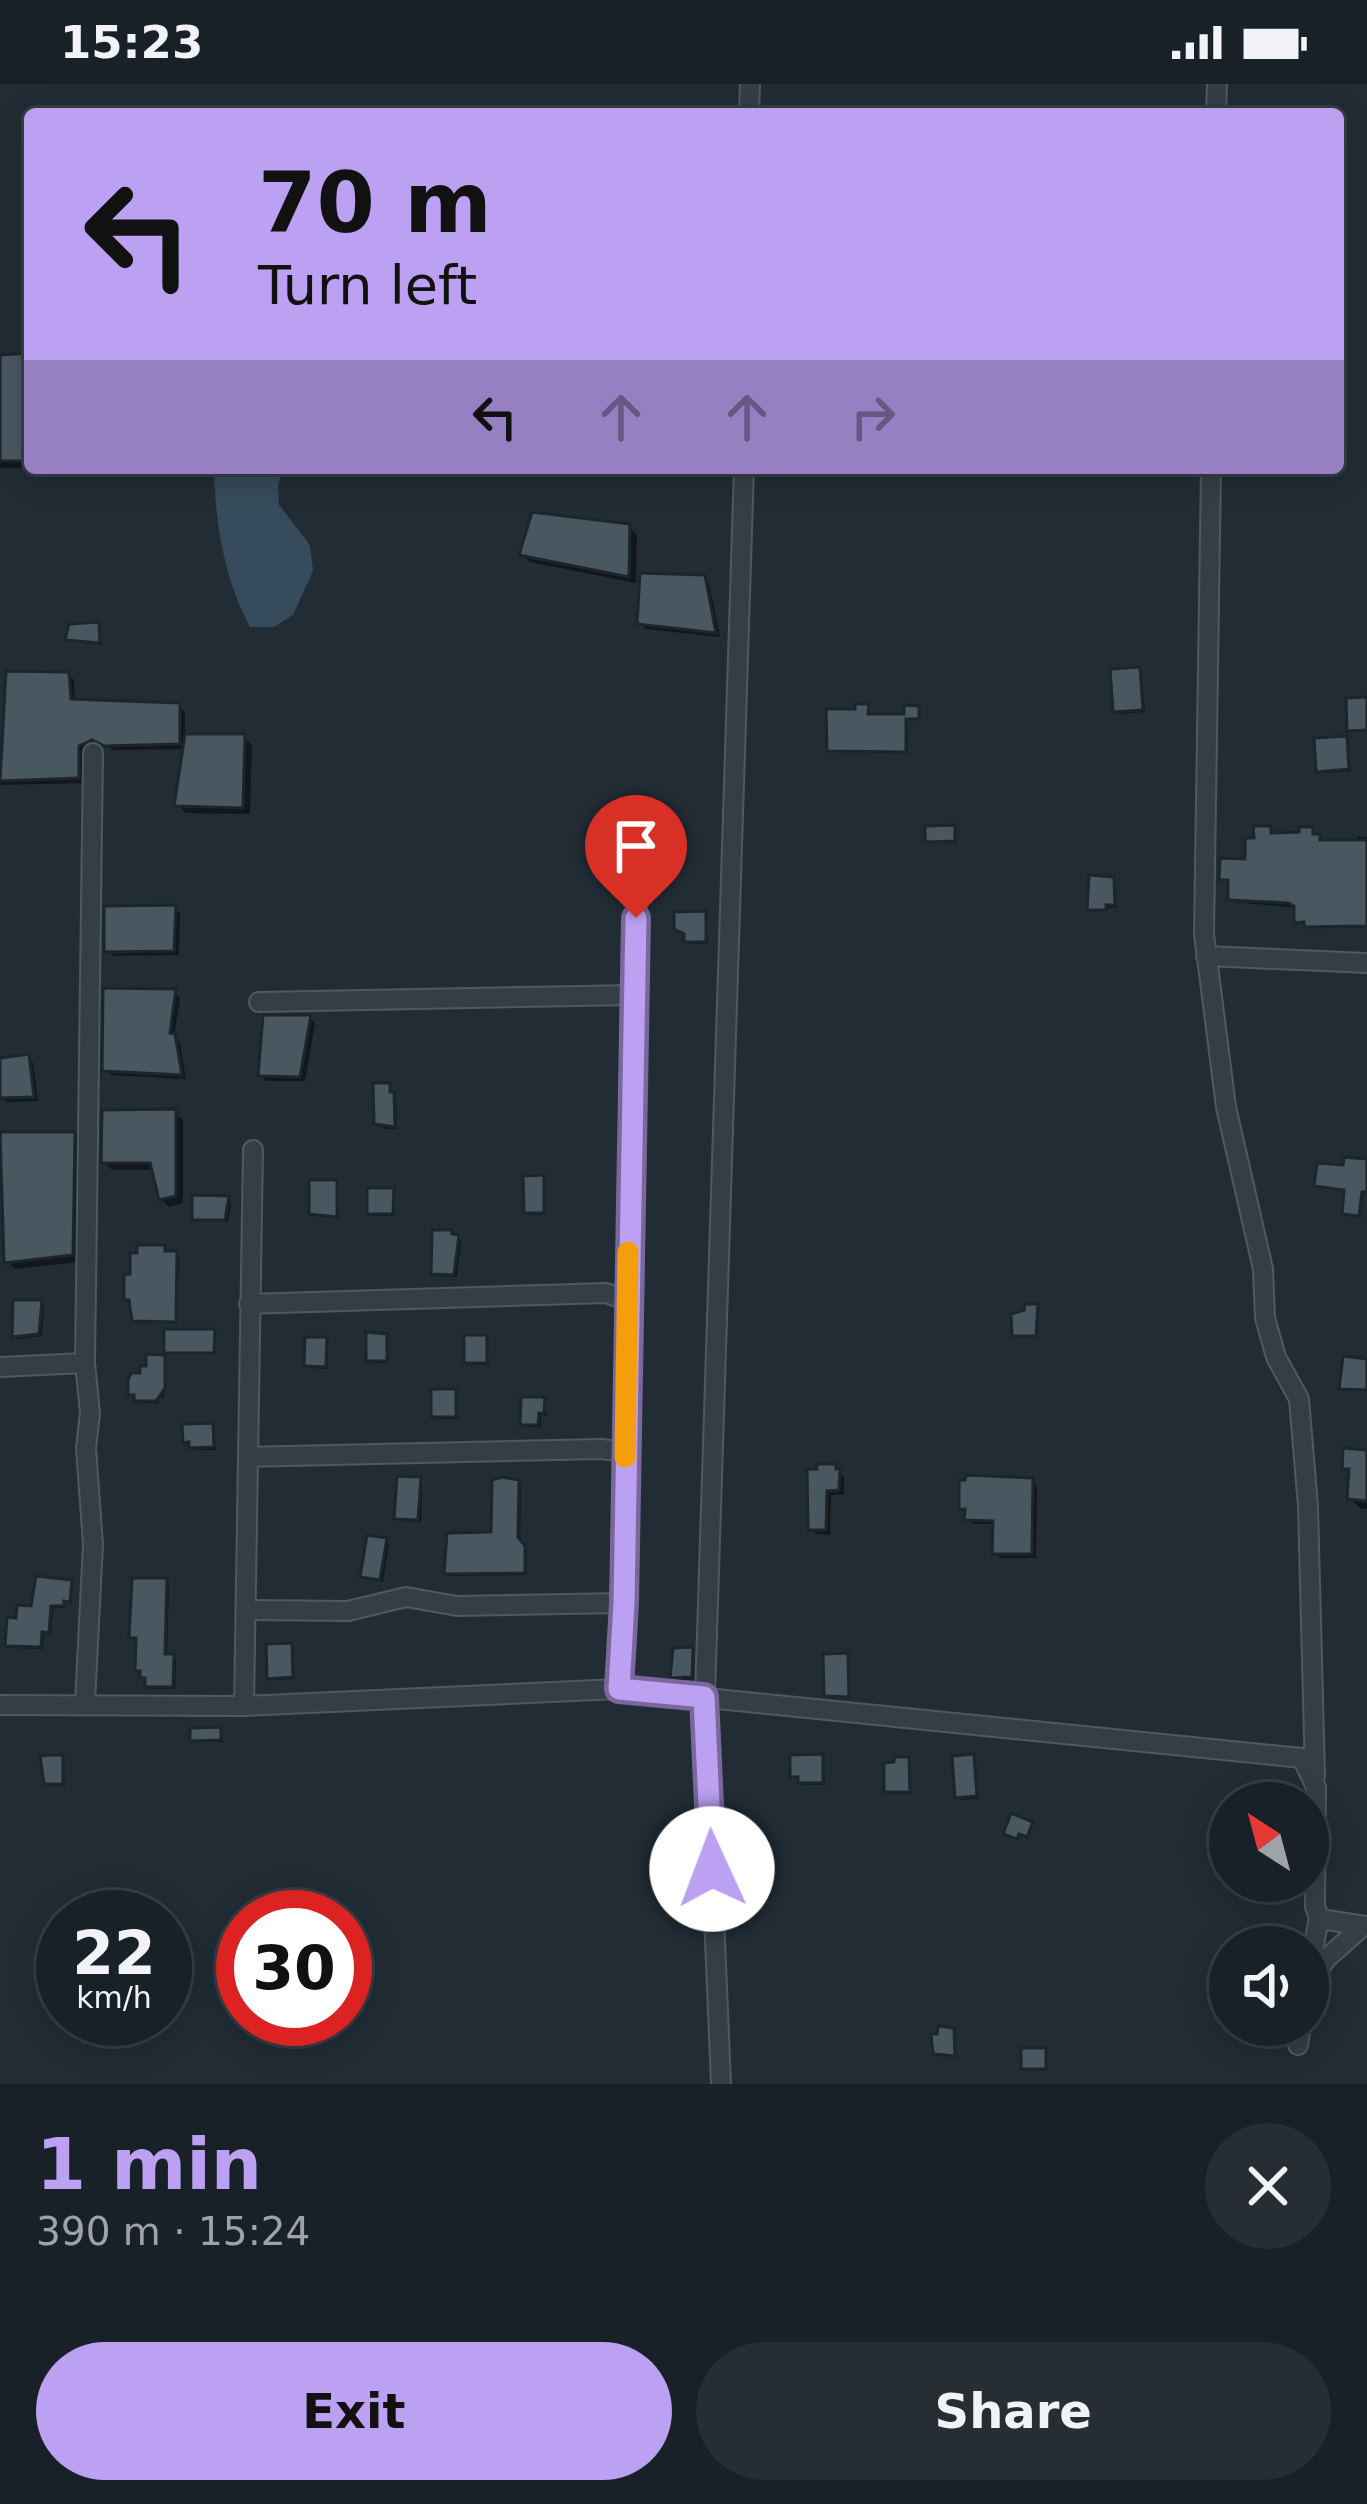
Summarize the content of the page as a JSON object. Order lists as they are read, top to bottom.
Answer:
{
  "north": "top left",
  "page": {
    "status": "15:23",
    "turn": ["70 m", "Turn left"],
    "speed": "22 km/h",
    "limit": "30",
    "heading": ["1 min", "390 m · 15:24"],
    "buttons": ["Exit", "Share"]
  }
}
